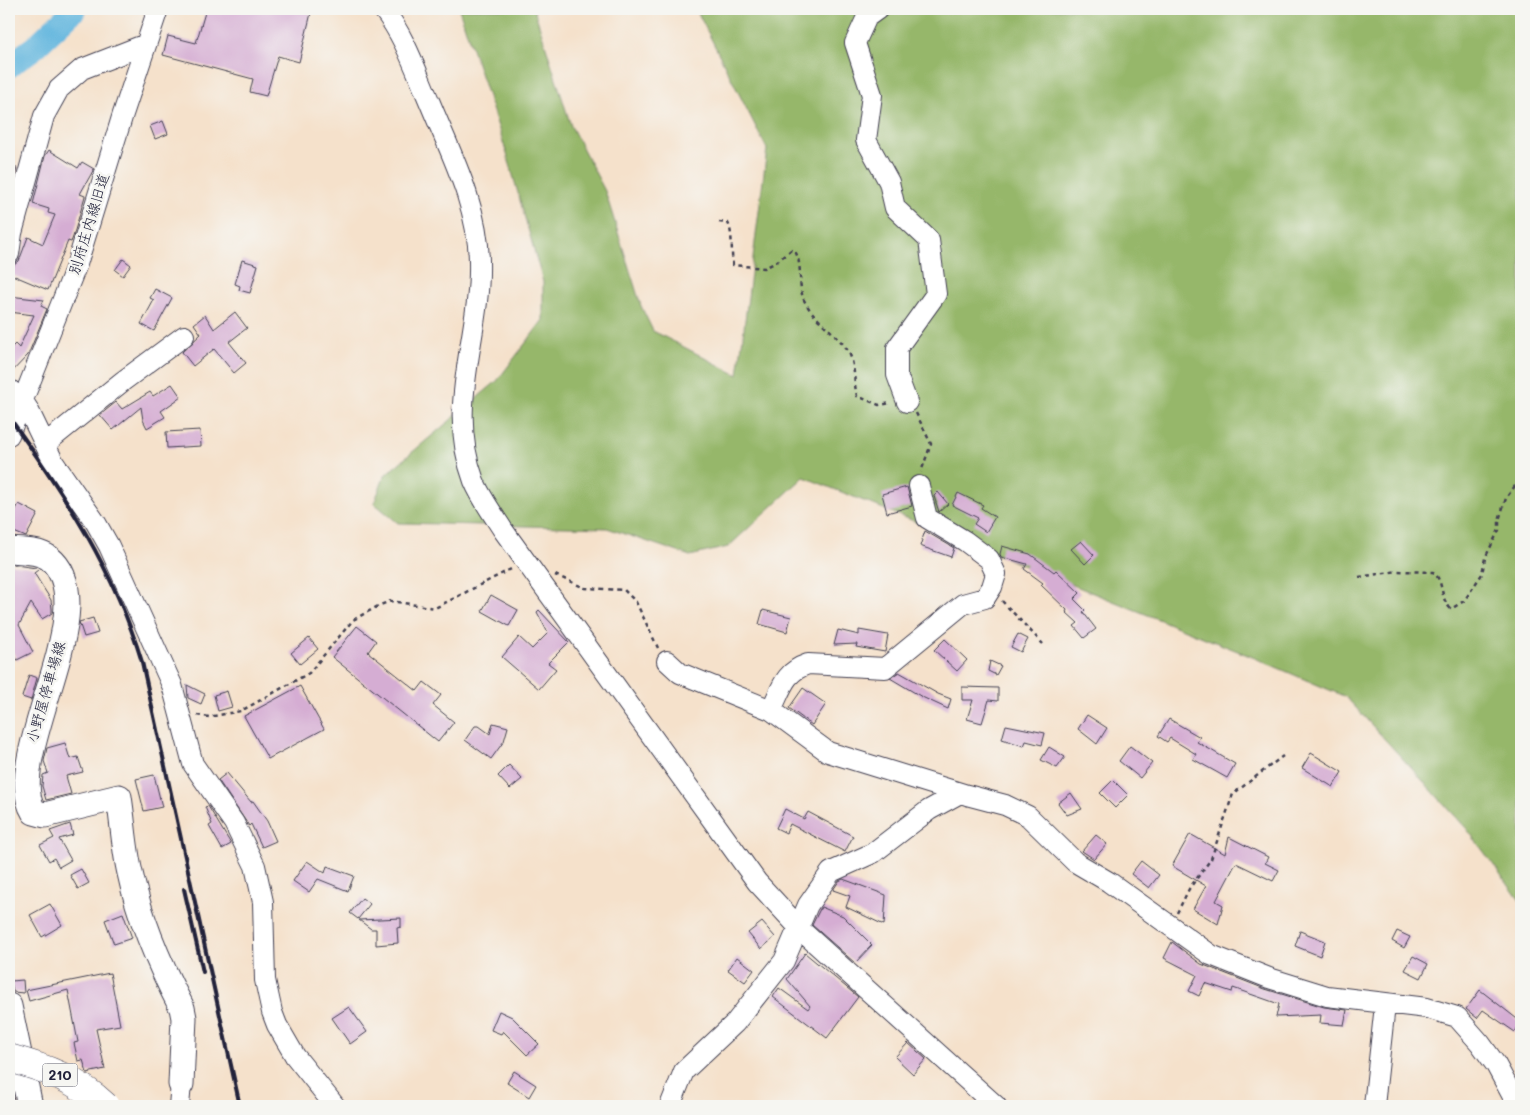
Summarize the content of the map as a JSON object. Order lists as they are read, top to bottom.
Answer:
{
  "streets": {
    "highway": ["210"],
    "main road": ["小野屋停車場線"],
    "street": ["別府庄内線旧道"]
  }
}
